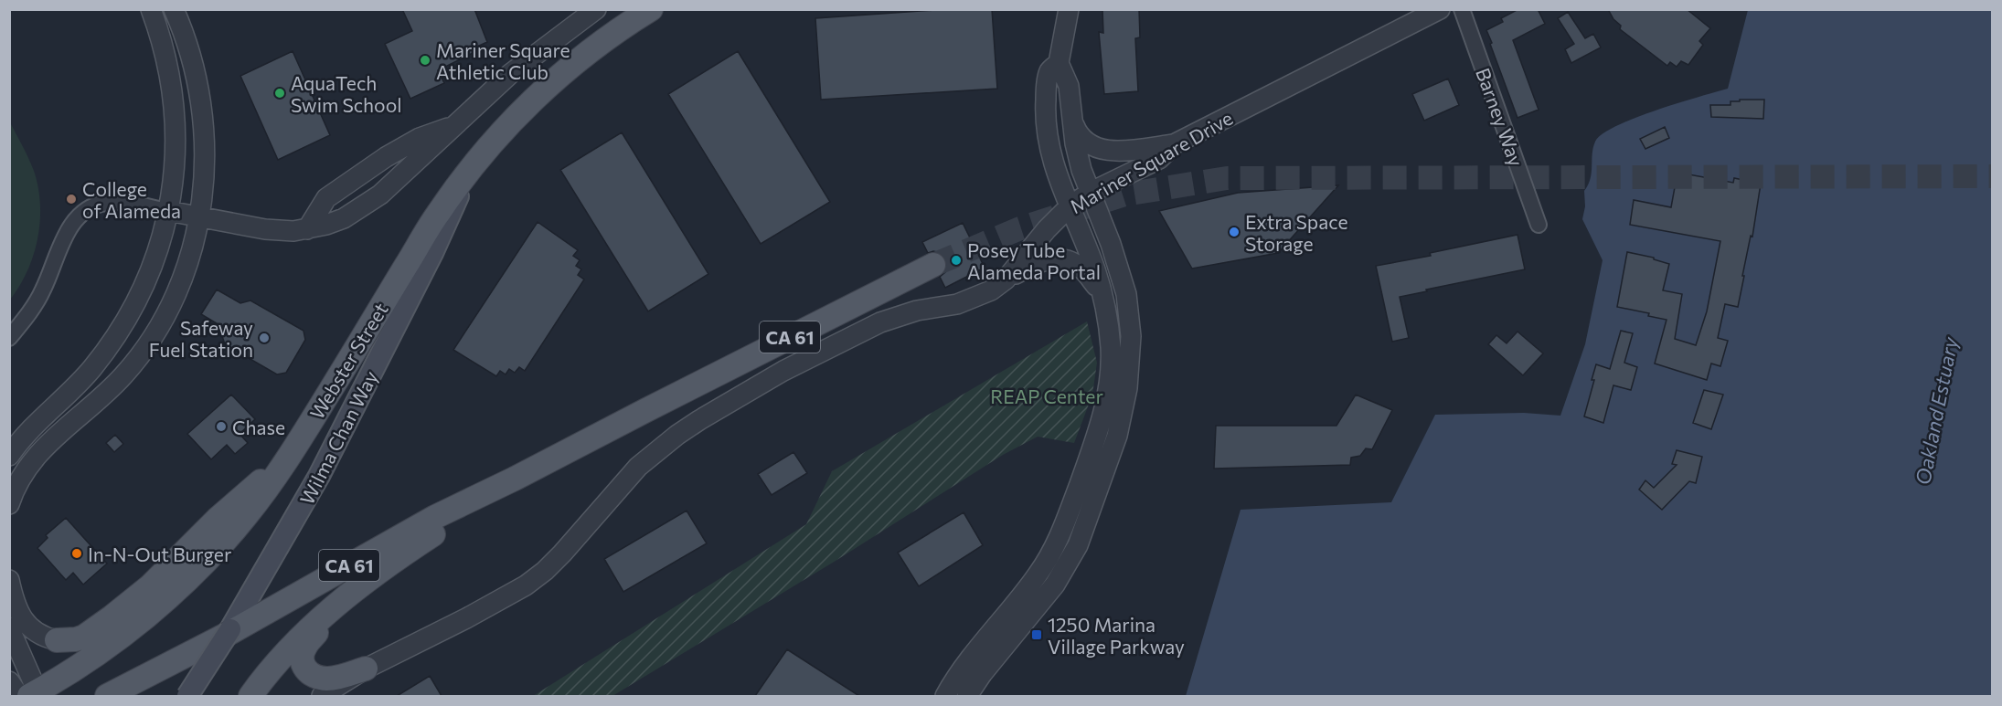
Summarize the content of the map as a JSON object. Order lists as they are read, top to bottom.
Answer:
{
  "streets": {
    "main road": ["CA 61", "Webster Street", "Wilma Chan Way"],
    "street": ["Barney Way", "Mariner Square Drive"]
  },
  "crossings": [
    ["Webster Street", "Wilma Chan Way"]
  ],
  "water": ["Oakland Estuary"],
  "parks": ["REAP Center"],
  "places": {
    "other": [
      "Mariner Square Athletic Club",
      "AquaTech Swim School",
      "College of Alameda",
      "Extra Space Storage",
      "Posey Tube Alameda Portal",
      "Safeway Fuel Station",
      "Chase",
      "In-N-Out Burger"
    ],
    "transit": ["1250 Marina Village Parkway"]
  }
}
